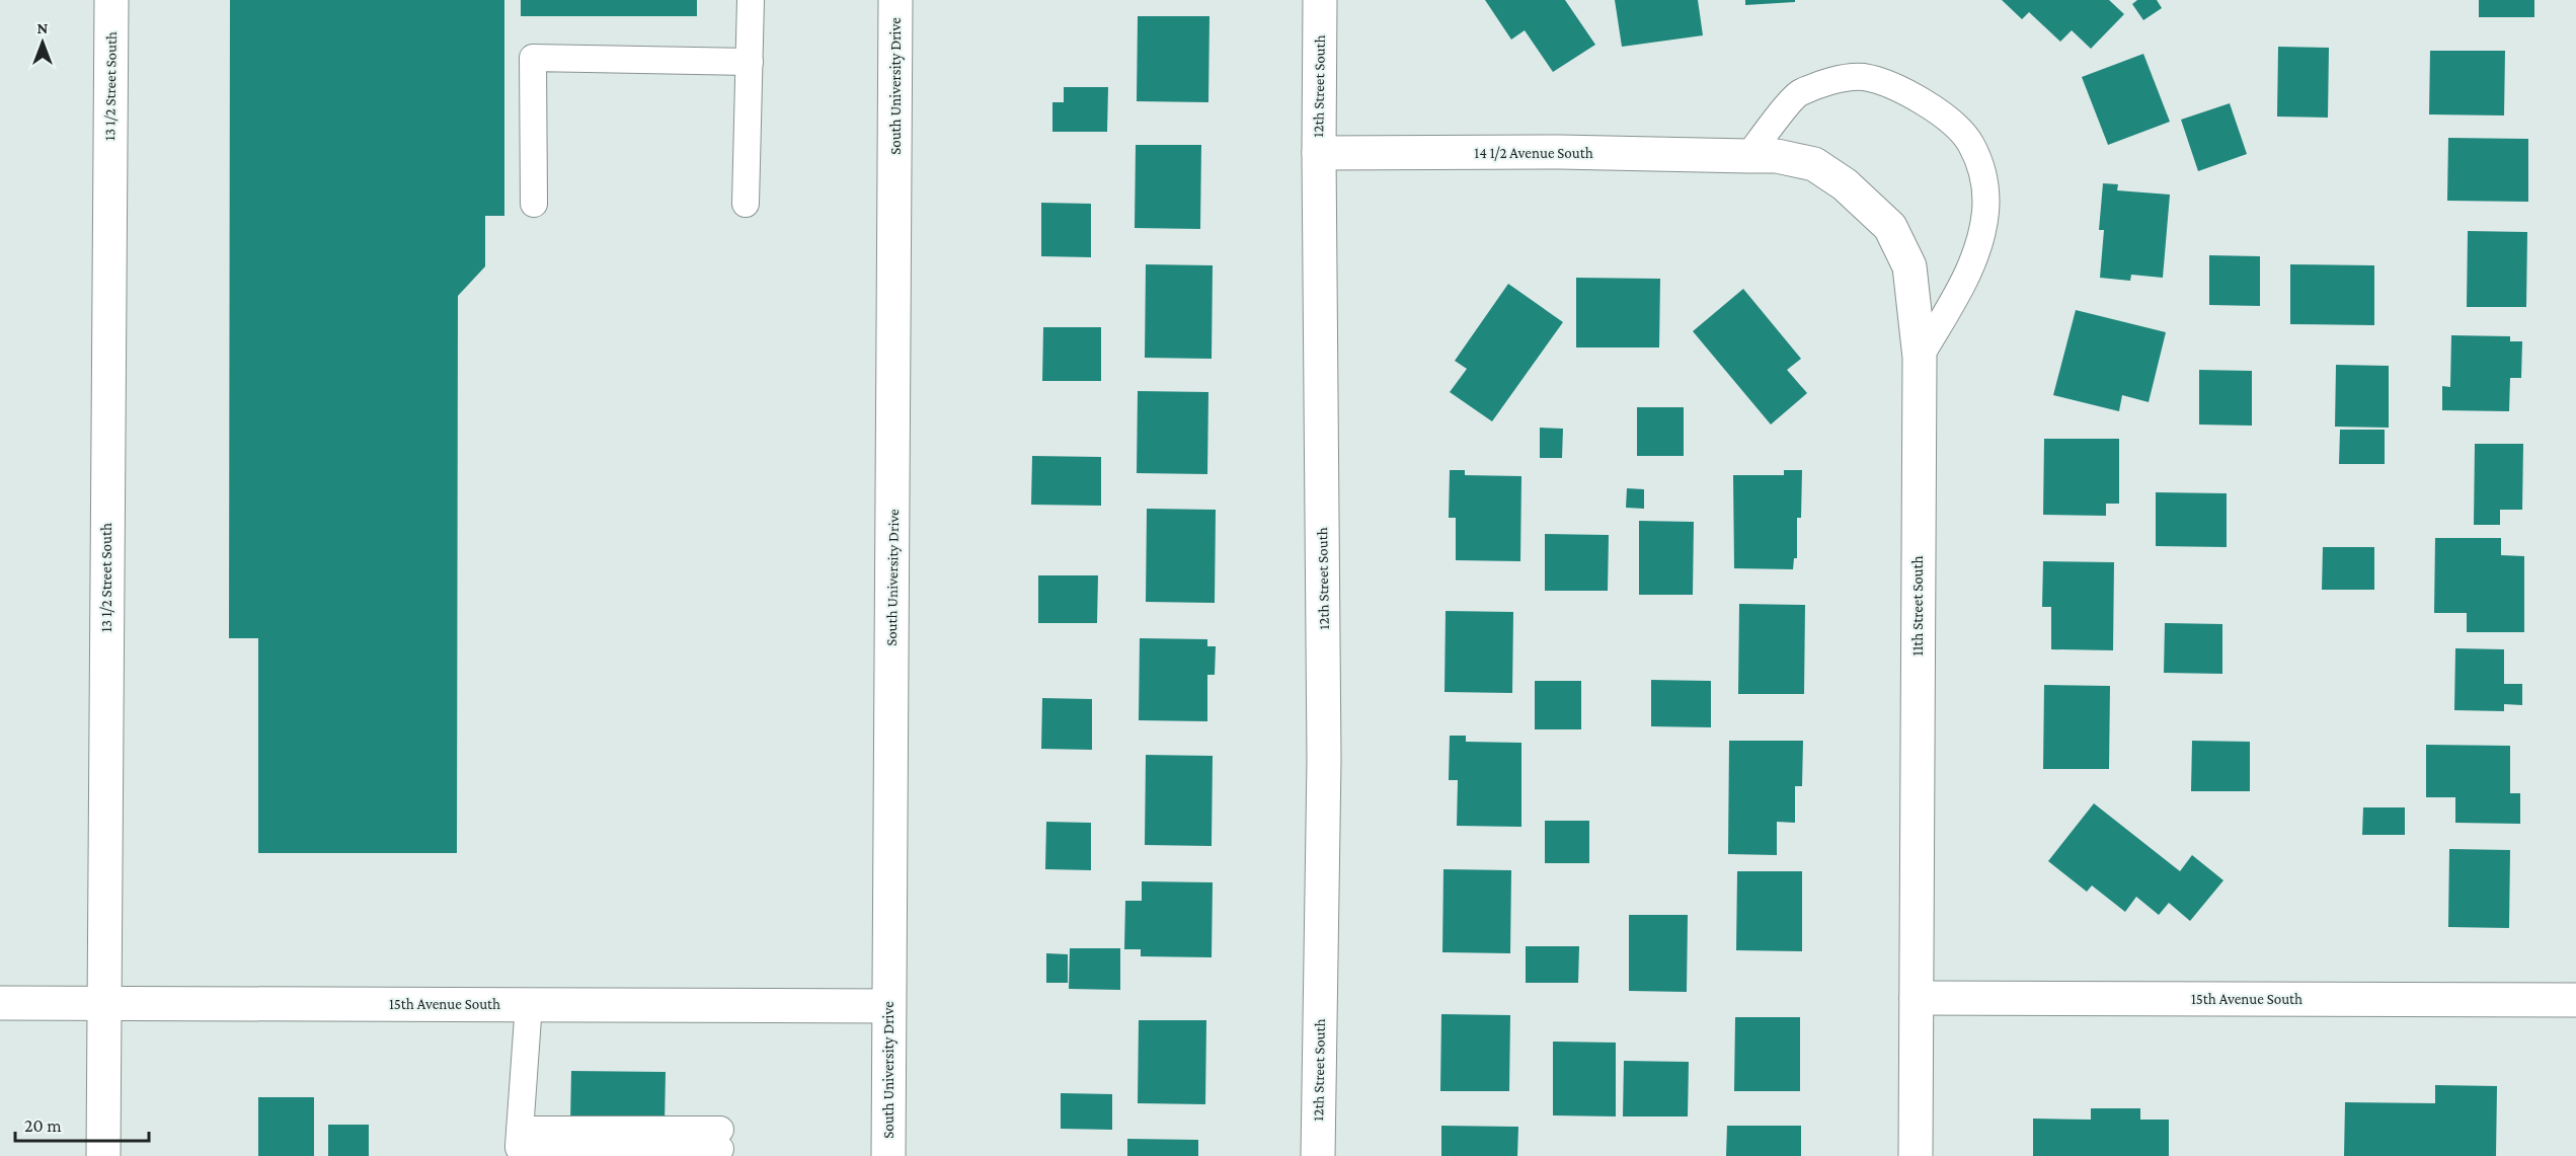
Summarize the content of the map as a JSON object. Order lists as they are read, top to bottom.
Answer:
{
  "streets": {
    "street": [
      "13 1/2 Street South",
      "South University Drive",
      "12th Street South",
      "14 1/2 Avenue South",
      "11th Street South",
      "15th Avenue South"
    ]
  },
  "crossings": [
    ["13 1/2 Street South", "15th Avenue South"],
    ["South University Drive", "15th Avenue South"],
    ["12th Street South", "14 1/2 Avenue South"],
    ["14 1/2 Avenue South", "11th Street South"],
    ["11th Street South", "15th Avenue South"]
  ],
  "scale_bar": "20 m",
  "north": "top"
}
